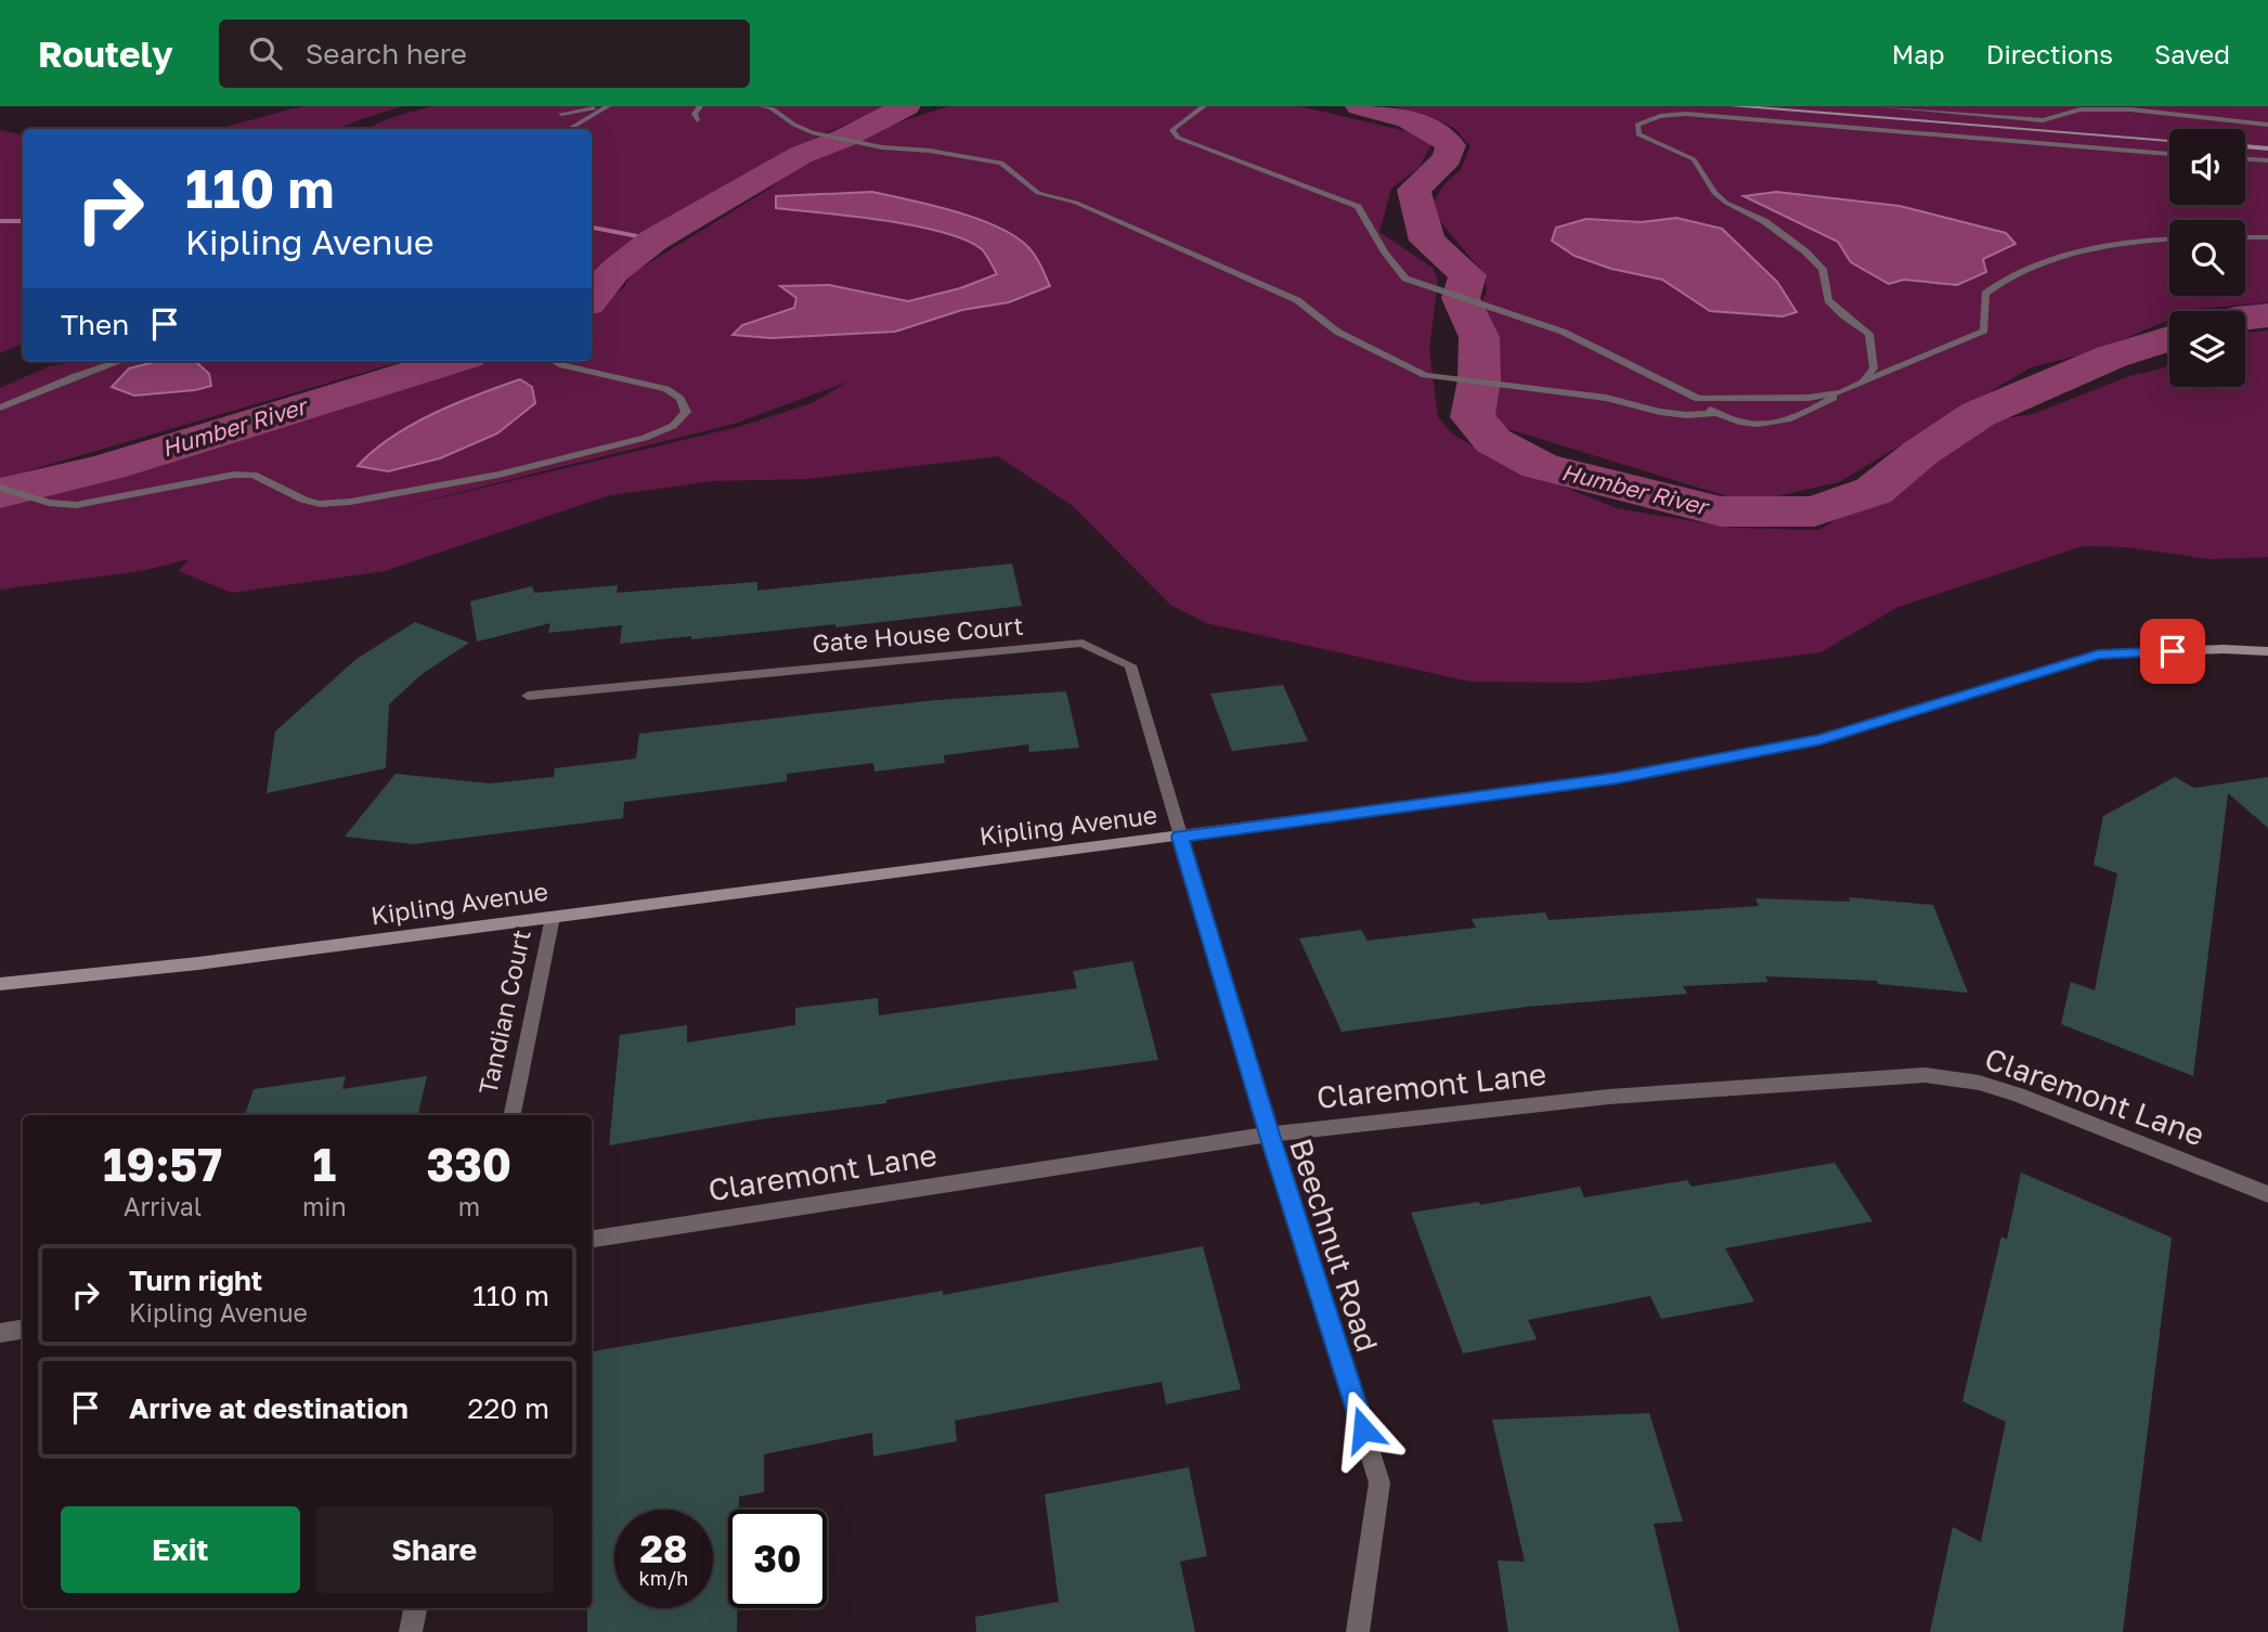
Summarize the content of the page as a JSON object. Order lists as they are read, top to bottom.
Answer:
{
  "streets": {
    "street": [
      "Gate House Court",
      "Kipling Avenue",
      "Tandian Court",
      "Claremont Lane",
      "Beechnut Road"
    ]
  },
  "crossings": [
    ["Gate House Court", "Kipling Avenue"],
    ["Gate House Court", "Beechnut Road"],
    ["Kipling Avenue", "Tandian Court"],
    ["Kipling Avenue", "Beechnut Road"],
    ["Claremont Lane", "Beechnut Road"]
  ],
  "water": ["Humber River"],
  "page": {
    "header": "Routely",
    "search": "Search here",
    "nav": ["Map", "Directions", "Saved"],
    "turn": ["110 m", "Kipling Avenue"],
    "then": "Then",
    "eta": [
      "19:57",
      "Arrival",
      "1",
      "min",
      "330",
      "m"
    ],
    "list": [
      {
        "name": "Turn right",
        "note": "Kipling Avenue",
        "value": "110 m"
      },
      {
        "name": "Arrive at destination",
        "value": "220 m"
      }
    ],
    "buttons": ["Exit", "Share"],
    "speed": "28 km/h",
    "limit": "30"
  }
}
